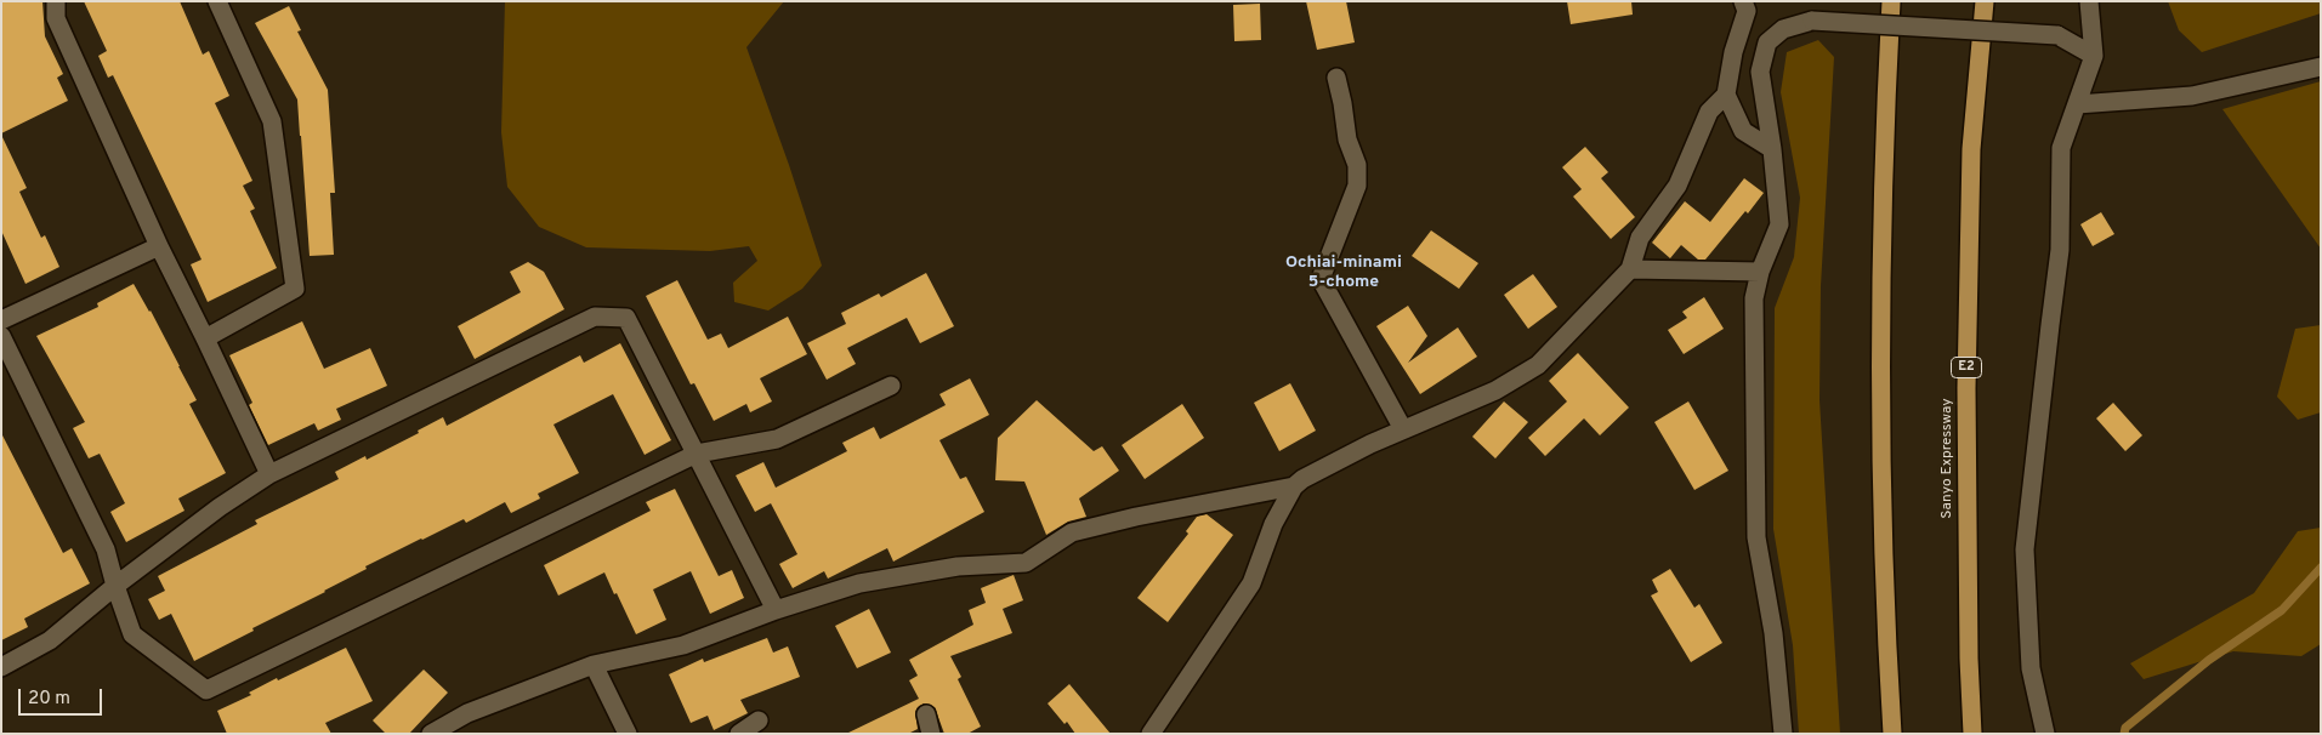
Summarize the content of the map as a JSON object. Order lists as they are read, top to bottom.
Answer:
{
  "streets": {
    "highway": ["E2", "Sanyo Expressway"]
  },
  "districts": ["Ochiai-minami 5-chome"],
  "scale_bar": "20 m"
}
